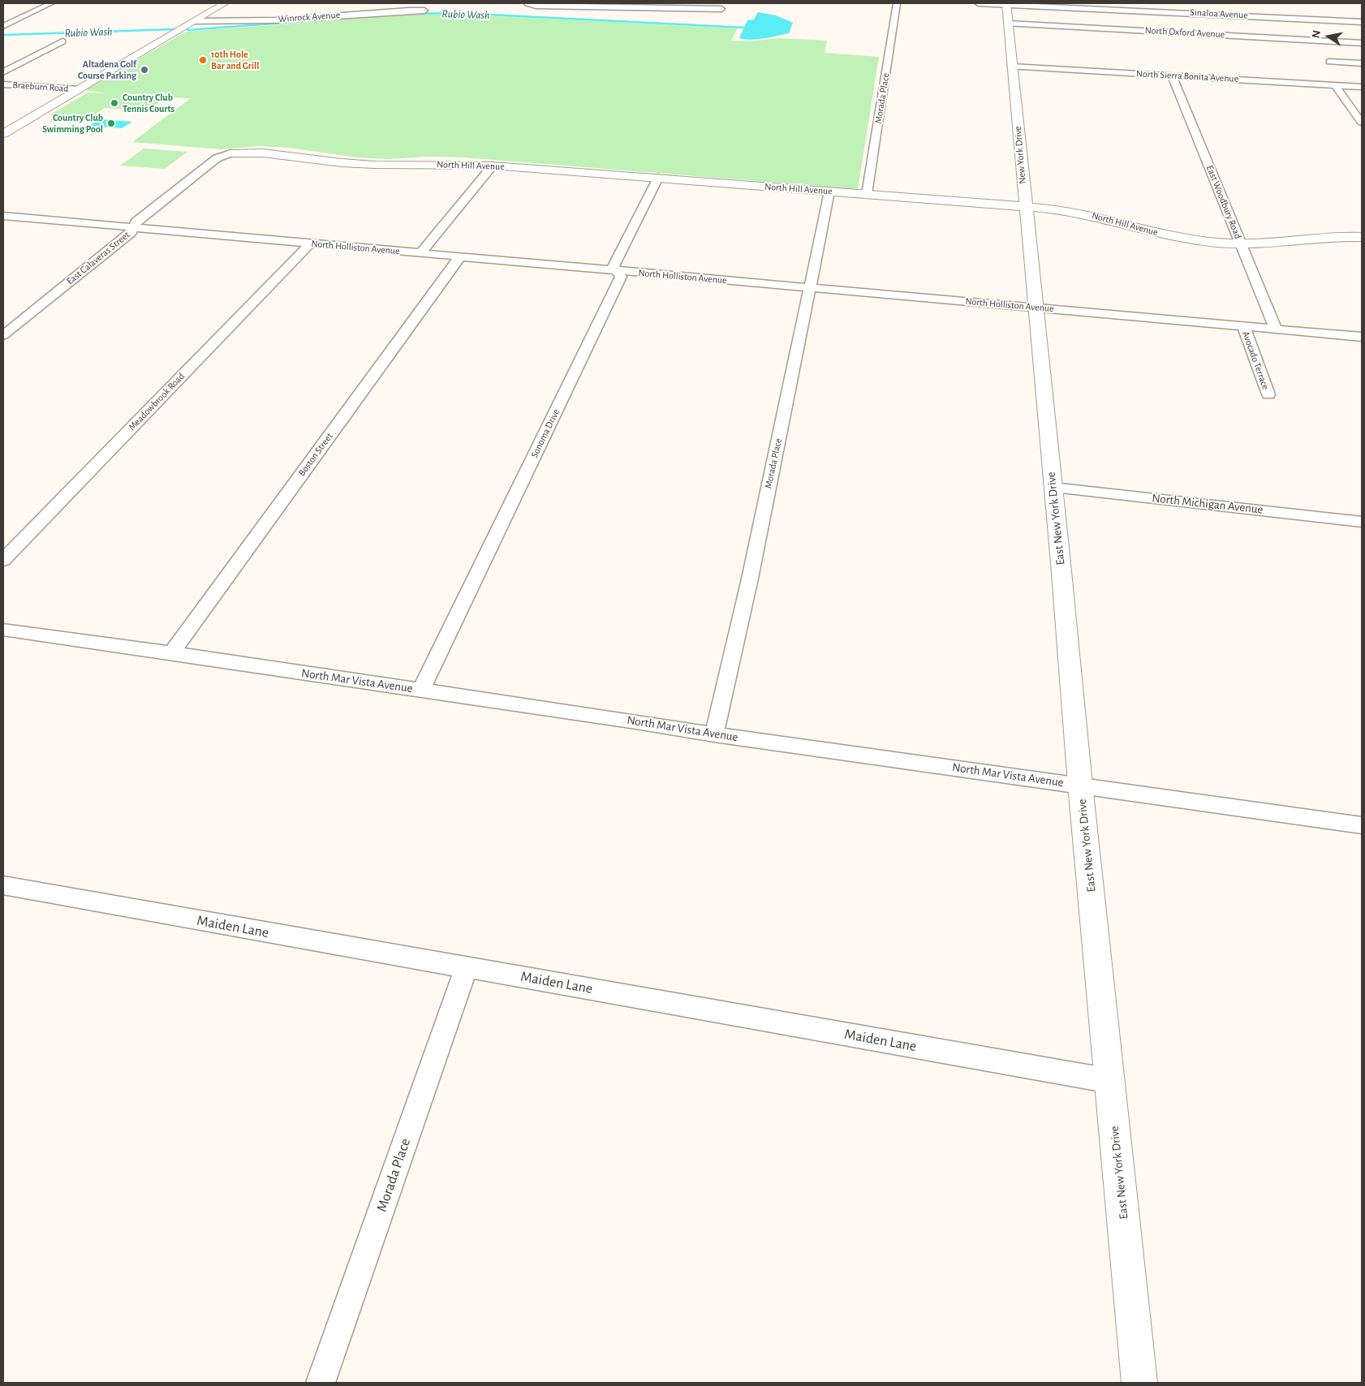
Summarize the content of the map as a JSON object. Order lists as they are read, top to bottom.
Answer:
{
  "streets": {
    "street": [
      "Sinaloa Avenue",
      "Winrock Avenue",
      "North Oxford Avenue",
      "North Sierra Bonita Avenue",
      "Braeburn Road",
      "Morada Place",
      "New York Drive",
      "North Hill Avenue",
      "East Woodbury Road",
      "North Holliston Avenue",
      "East Calaveras Street",
      "Avocado Terrace",
      "Meadowbrook Road",
      "Sonoma Drive",
      "Boston Street",
      "North Michigan Avenue",
      "East New York Drive",
      "North Mar Vista Avenue",
      "Maiden Lane"
    ]
  },
  "crossings": [
    ["Sinaloa Avenue", "New York Drive"],
    ["North Oxford Avenue", "New York Drive"],
    ["North Sierra Bonita Avenue", "New York Drive"],
    ["North Sierra Bonita Avenue", "East Woodbury Road"],
    ["Morada Place", "North Hill Avenue"],
    ["Morada Place", "North Holliston Avenue"],
    ["Morada Place", "North Mar Vista Avenue"],
    ["Morada Place", "Maiden Lane"],
    ["New York Drive", "North Hill Avenue"],
    ["New York Drive", "North Holliston Avenue"],
    ["New York Drive", "East New York Drive"],
    ["North Hill Avenue", "East Woodbury Road"],
    ["North Hill Avenue", "East Calaveras Street"],
    ["North Hill Avenue", "Sonoma Drive"],
    ["East Woodbury Road", "North Holliston Avenue"],
    ["North Holliston Avenue", "East Calaveras Street"],
    ["North Holliston Avenue", "Avocado Terrace"],
    ["North Holliston Avenue", "Meadowbrook Road"],
    ["North Holliston Avenue", "Sonoma Drive"],
    ["North Holliston Avenue", "Boston Street"],
    ["North Holliston Avenue", "East New York Drive"],
    ["Sonoma Drive", "North Mar Vista Avenue"],
    ["Boston Street", "North Mar Vista Avenue"],
    ["North Michigan Avenue", "East New York Drive"],
    ["East New York Drive", "North Mar Vista Avenue"],
    ["East New York Drive", "Maiden Lane"]
  ],
  "water": ["Rubio Wash"],
  "places": [
    "10th Hole Bar and Grill",
    "Altadena Golf Course Parking",
    "Country Club Tennis Courts",
    "Country Club Swimming Pool"
  ],
  "north": "left"
}
